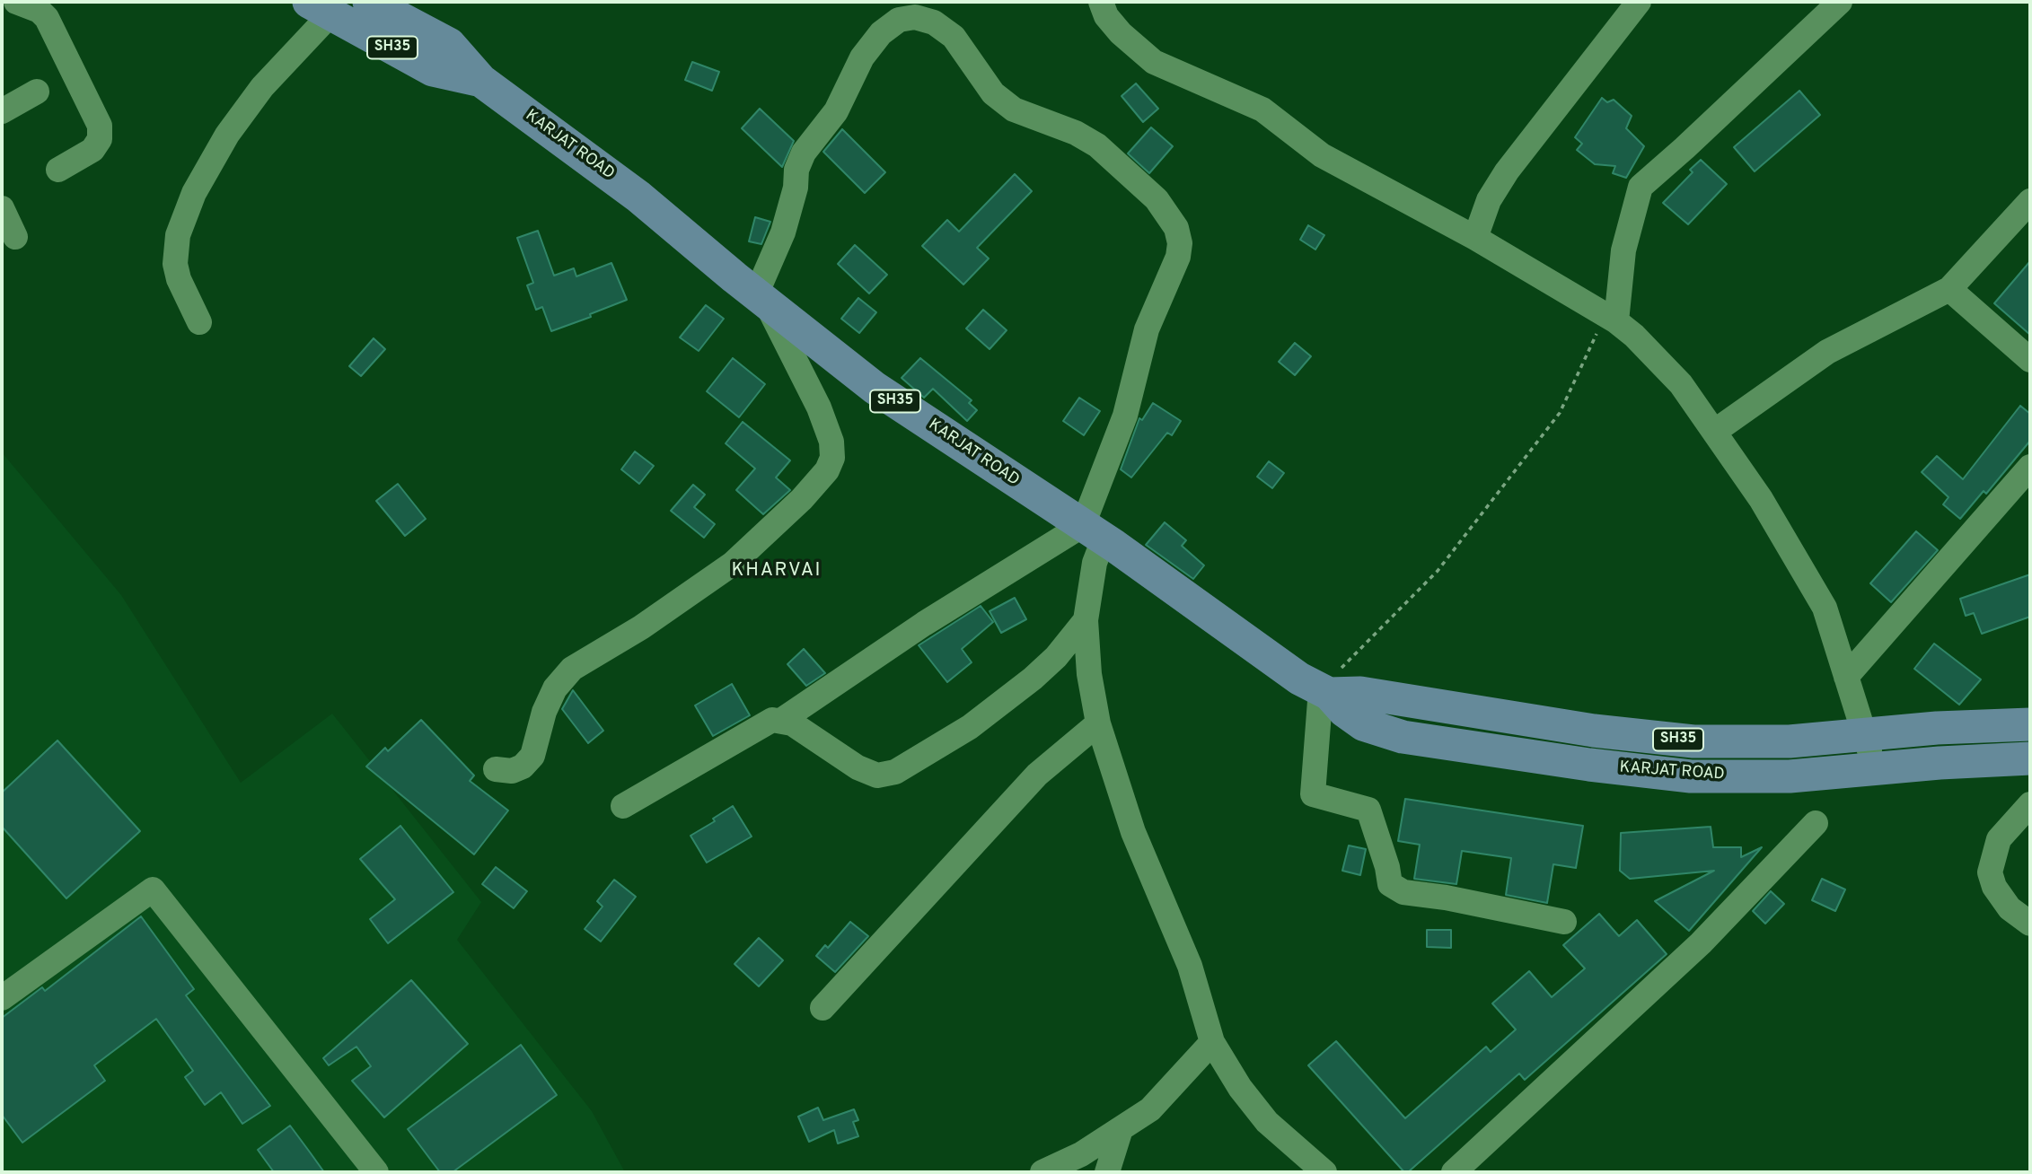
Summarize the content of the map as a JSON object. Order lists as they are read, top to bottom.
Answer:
{
  "streets": {
    "main road": ["SH35", "KARJAT ROAD"]
  },
  "districts": ["KHARVAI"]
}
